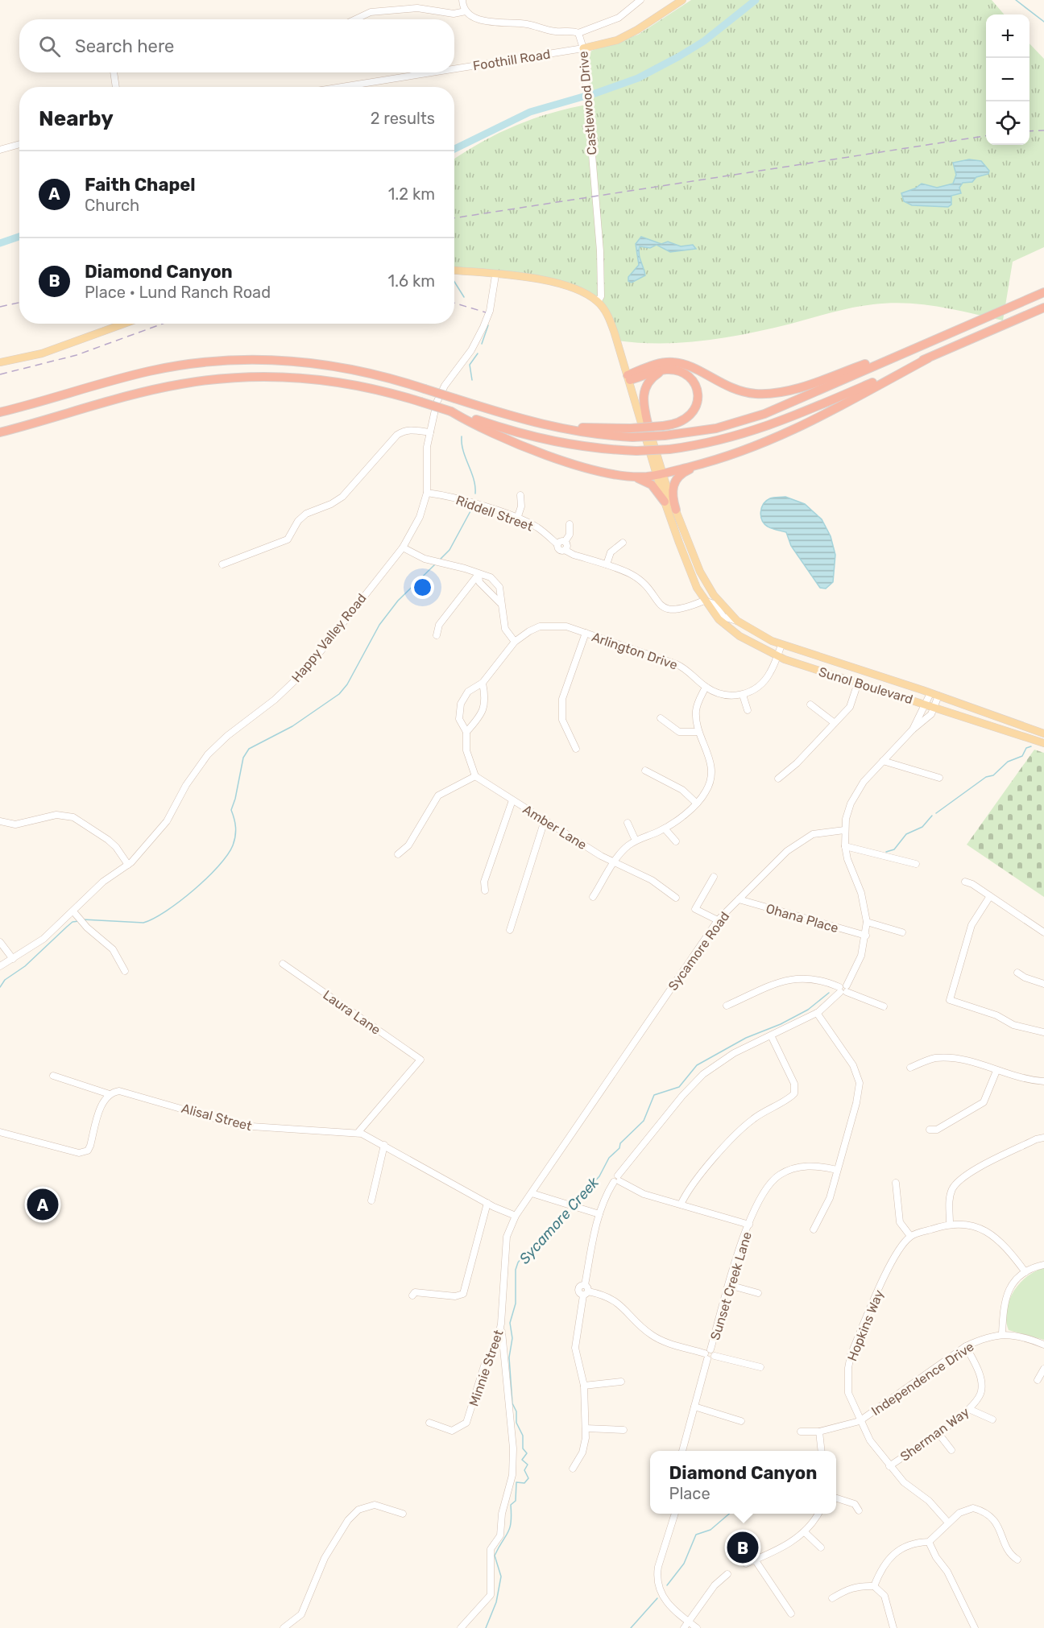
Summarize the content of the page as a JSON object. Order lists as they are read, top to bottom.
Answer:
{
  "streets": {
    "main road": ["Foothill Road", "Sunol Boulevard"],
    "street": [
      "Castlewood Drive",
      "Riddell Street",
      "Happy Valley Road",
      "Arlington Drive",
      "Amber Lane",
      "Ohana Place",
      "Sycamore Road",
      "Laura Lane",
      "Alisal Street",
      "Sunset Creek Lane",
      "Hopkins Way",
      "Minnie Street",
      "Independence Drive",
      "Sherman Way"
    ]
  },
  "crossings": [
    ["Foothill Road", "Castlewood Drive"],
    ["Riddell Street", "Happy Valley Road"],
    ["Ohana Place", "Sycamore Road"],
    ["Sycamore Road", "Alisal Street"],
    ["Sycamore Road", "Minnie Street"],
    ["Laura Lane", "Alisal Street"],
    ["Alisal Street", "Minnie Street"],
    ["Hopkins Way", "Independence Drive"],
    ["Hopkins Way", "Sherman Way"],
    ["Independence Drive", "Sherman Way"]
  ],
  "water": ["Sycamore Creek"],
  "page": {
    "map_buttons": ["+", "−"],
    "search": "Search here",
    "heading": ["Nearby", "2 results"],
    "list": [
      {
        "mark": "A",
        "name": "Faith Chapel",
        "note": "Church",
        "value": "1.2 km"
      },
      {
        "mark": "B",
        "name": "Diamond Canyon",
        "note": "Place · Lund Ranch Road",
        "value": "1.6 km"
      }
    ],
    "pins": ["A", "B"],
    "popup": ["Diamond Canyon", "Place"]
  }
}
